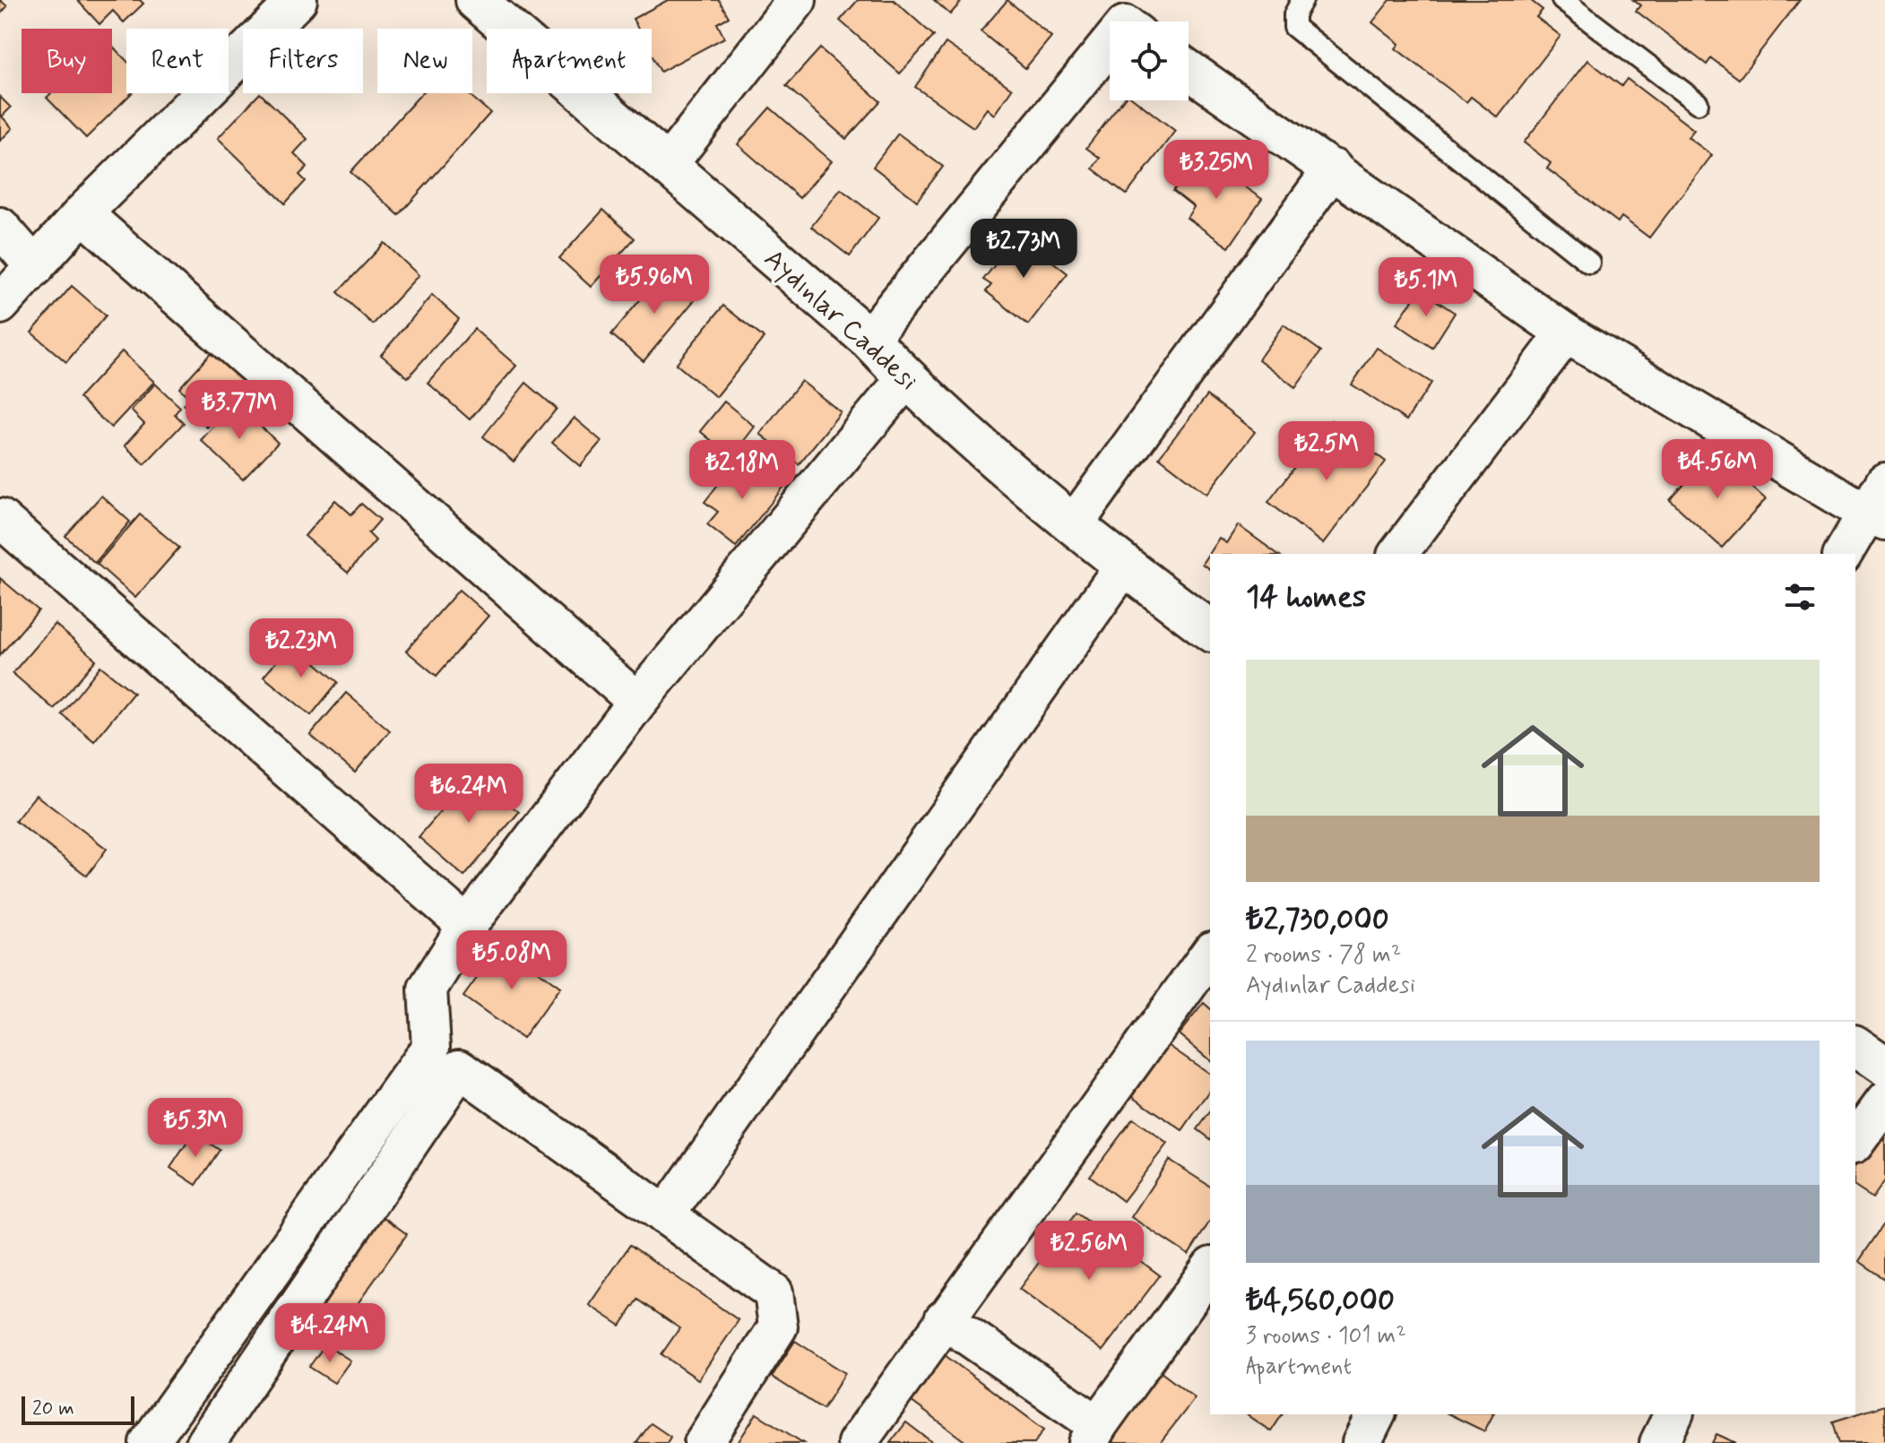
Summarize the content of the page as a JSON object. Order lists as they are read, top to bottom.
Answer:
{
  "streets": {
    "street": ["Aydınlar Caddesi"]
  },
  "scale_bar": "20 m",
  "page": {
    "chip": [
      "Buy",
      "Rent",
      "Filters",
      "New",
      "Apartment"
    ],
    "price": [
      "₺3.25M",
      "₺2.73M",
      "₺5.96M",
      "₺5.1M",
      "₺3.77M",
      "₺2.5M",
      "₺4.56M",
      "₺2.18M",
      "₺2.23M",
      "₺6.24M",
      "₺5.08M",
      "₺5.3M",
      "₺2.56M",
      "₺4.24M"
    ],
    "heading": "14 homes",
    "list": [
      {
        "name": "₺2,730,000",
        "note": "2 rooms · 78 m² · Aydınlar Caddesi"
      },
      {
        "name": "₺4,560,000",
        "note": "3 rooms · 101 m² · Apartment"
      }
    ],
    "scale": "20 m"
  }
}
